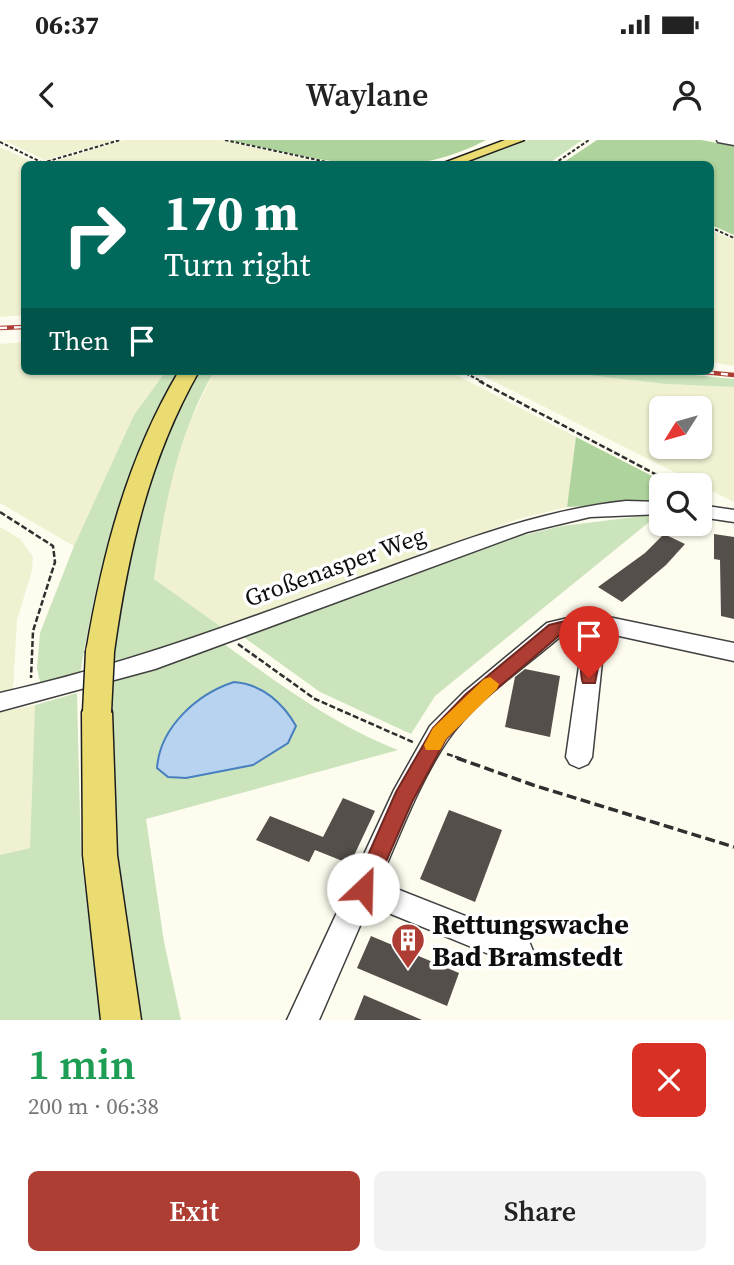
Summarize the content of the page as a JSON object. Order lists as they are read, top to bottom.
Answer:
{
  "streets": {
    "street": ["Großenasper Weg"]
  },
  "places": {
    "building": ["Rettungswache Bad Bramstedt"]
  },
  "north": "bottom left",
  "page": {
    "status": "06:37",
    "header": "Waylane",
    "turn": ["170 m", "Turn right"],
    "then": "Then",
    "heading": ["1 min", "200 m · 06:38"],
    "buttons": ["Exit", "Share"]
  }
}
